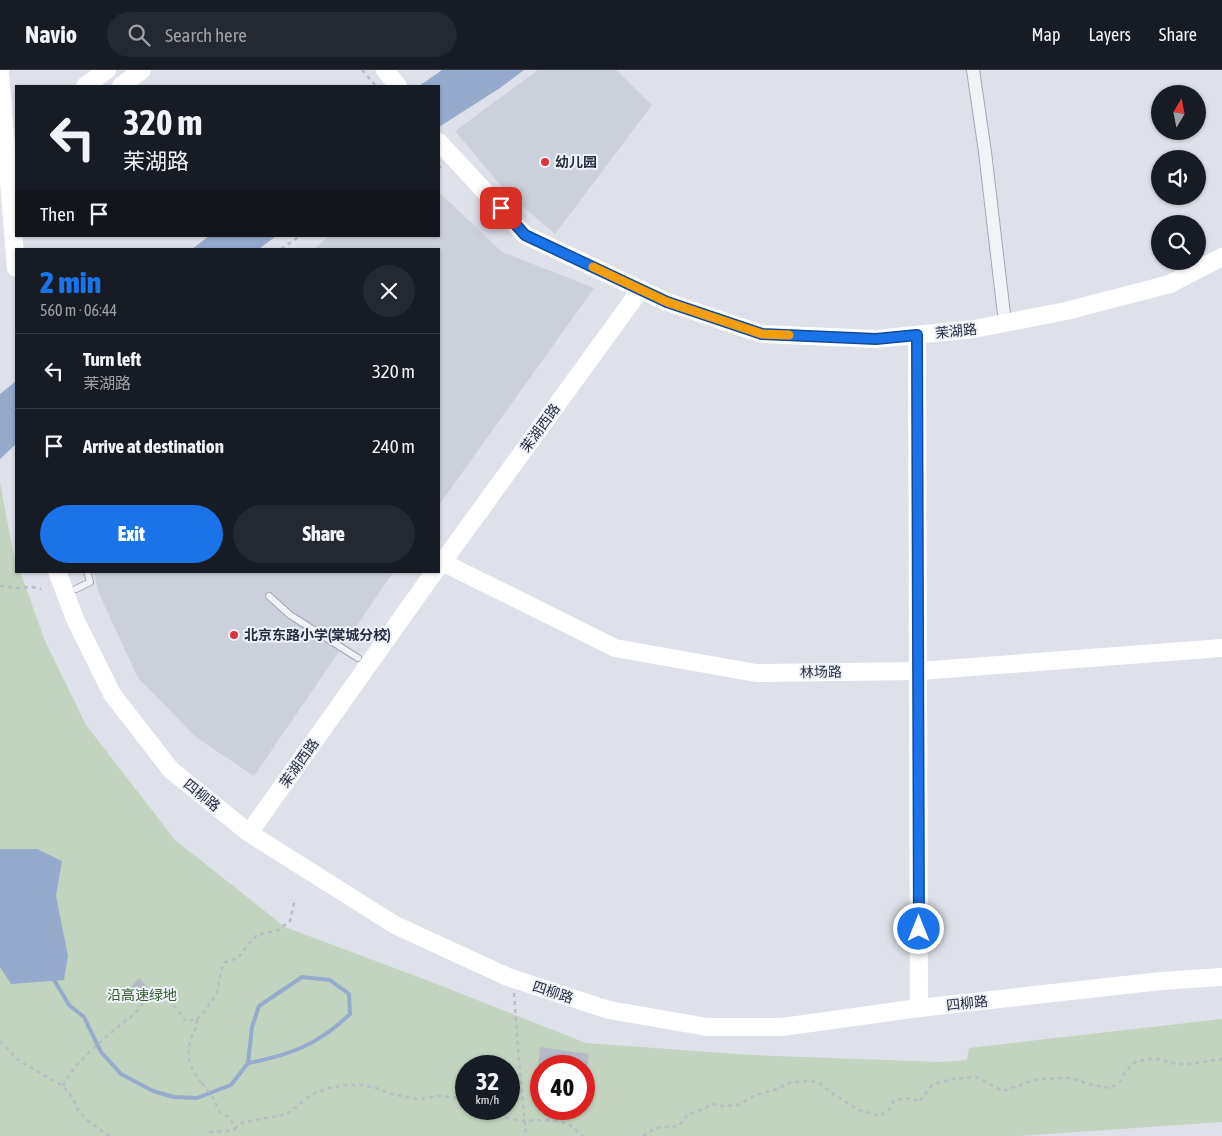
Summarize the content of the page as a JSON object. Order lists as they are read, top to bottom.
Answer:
{
  "streets": {
    "street": [
      "茉湖路",
      "茉湖西路",
      "林场路",
      "四柳路"
    ]
  },
  "crossings": [
    ["茉湖路", "茉湖西路"],
    ["茉湖西路", "四柳路"]
  ],
  "parks": ["沿高速绿地"],
  "places": ["幼儿园", "北京东路小学(棠城分校)"],
  "north": "top",
  "page": {
    "header": "Navio",
    "search": "Search here",
    "nav": ["Map", "Layers", "Share"],
    "turn": ["320 m", "茉湖路"],
    "then": "Then",
    "heading": ["2 min", "560 m · 06:44"],
    "list": [
      {
        "name": "Turn left",
        "note": "茉湖路",
        "value": "320 m"
      },
      {
        "name": "Arrive at destination",
        "value": "240 m"
      }
    ],
    "buttons": ["Exit", "Share"],
    "speed": "32 km/h",
    "limit": "40"
  }
}
